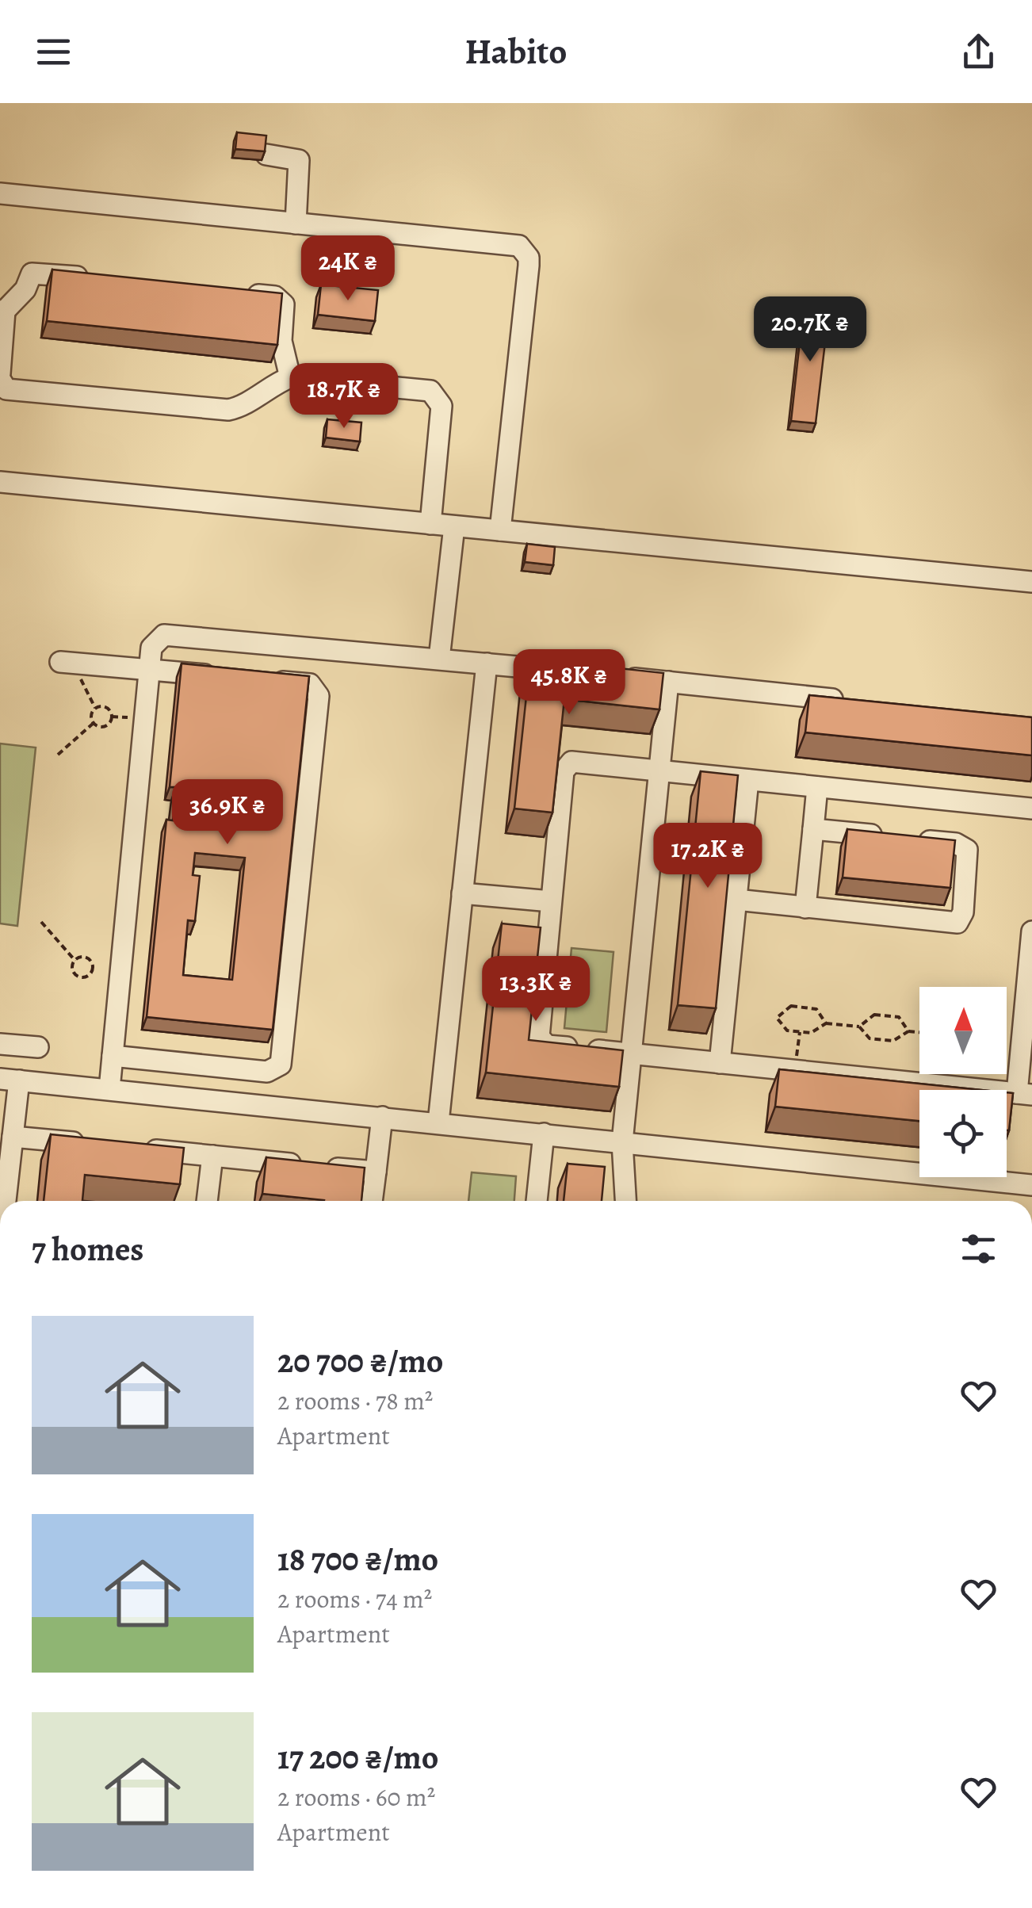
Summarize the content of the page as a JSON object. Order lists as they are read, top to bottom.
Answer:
{
  "north": "top",
  "page": {
    "header": "Habito",
    "price": [
      "24K ₴",
      "20.7K ₴",
      "18.7K ₴",
      "45.8K ₴",
      "36.9K ₴",
      "17.2K ₴",
      "13.3K ₴"
    ],
    "heading": "7 homes",
    "list": [
      {
        "name": "20 700 ₴/mo",
        "note": "2 rooms · 78 m² · Apartment"
      },
      {
        "name": "18 700 ₴/mo",
        "note": "2 rooms · 74 m² · Apartment"
      },
      {
        "name": "17 200 ₴/mo",
        "note": "2 rooms · 60 m² · Apartment"
      }
    ]
  }
}
